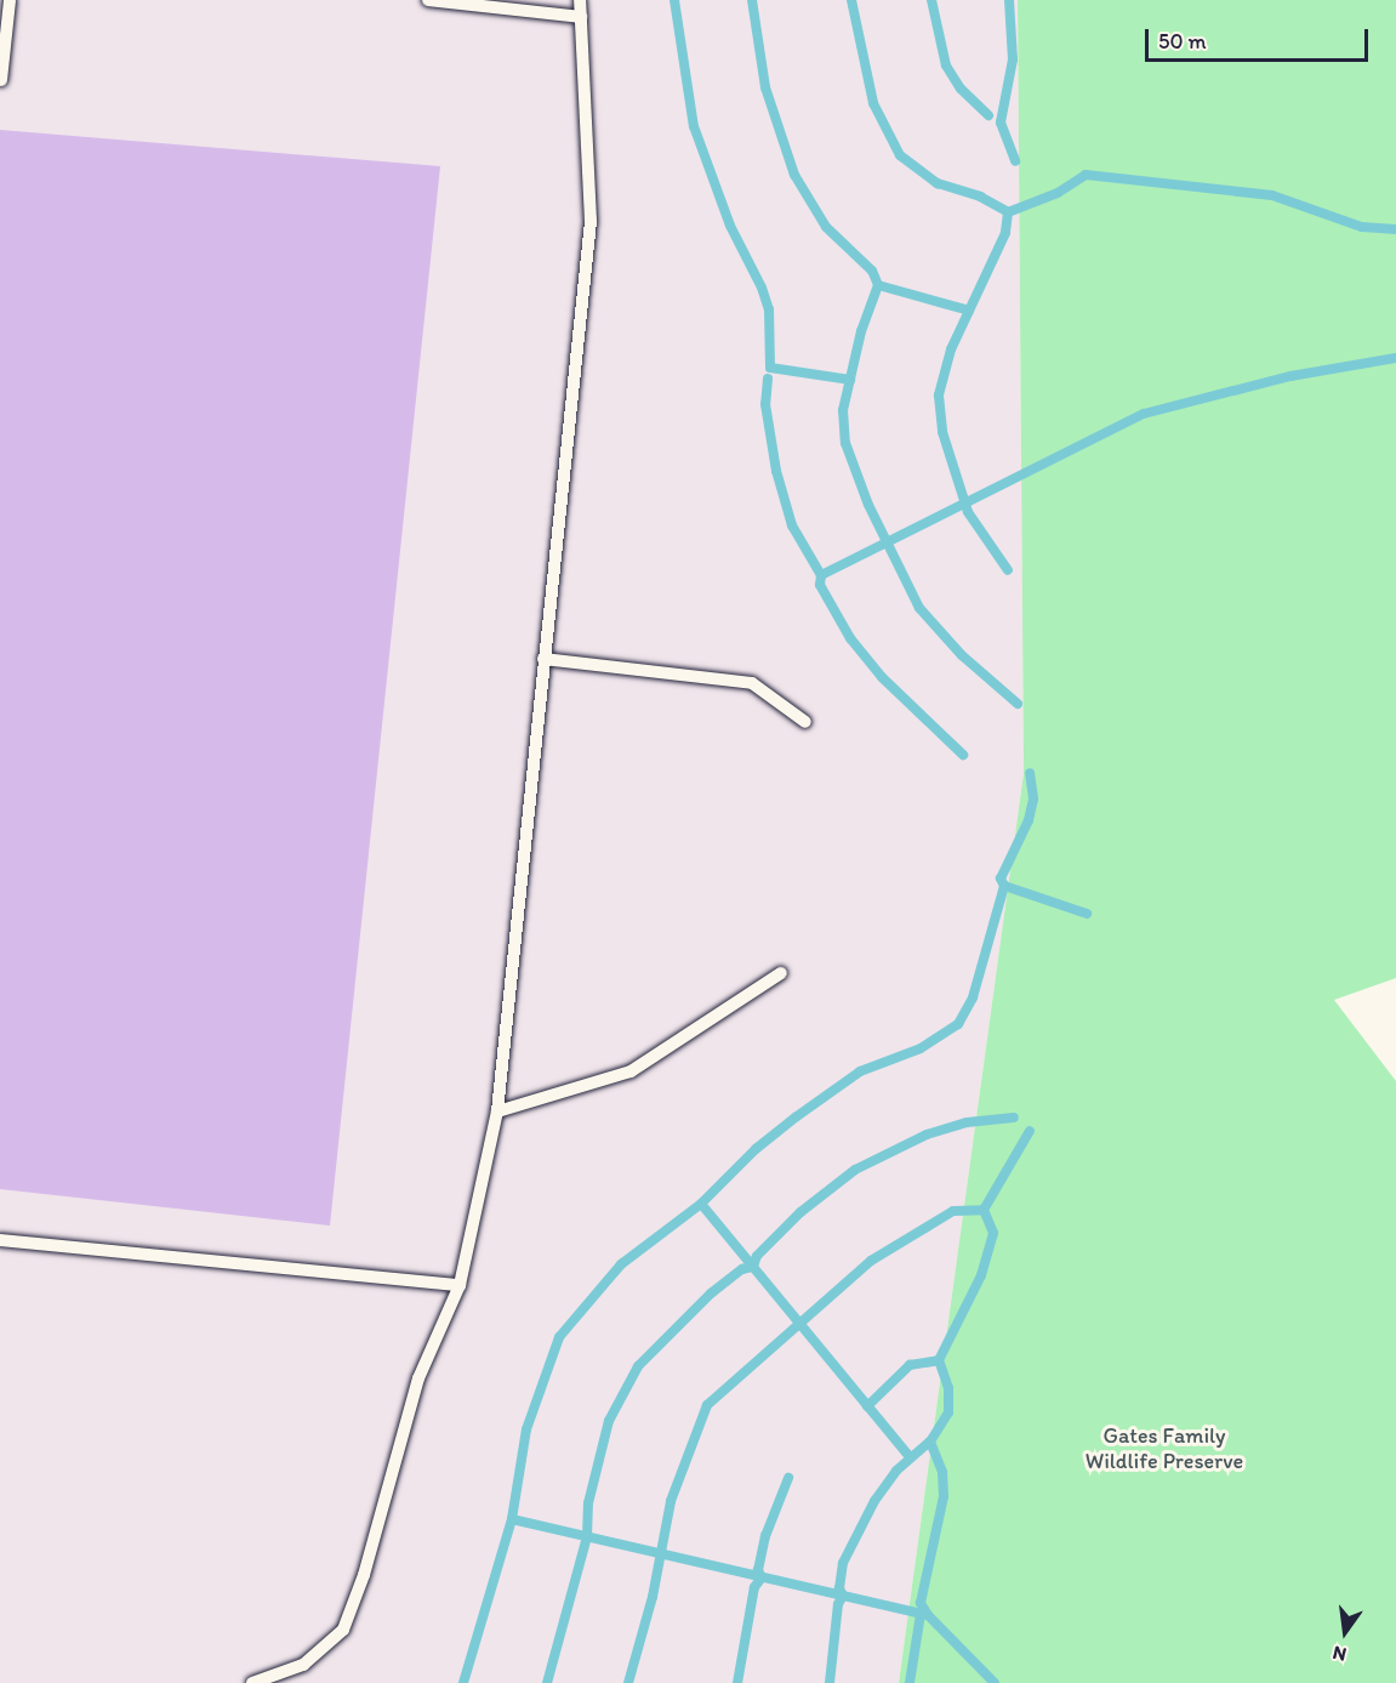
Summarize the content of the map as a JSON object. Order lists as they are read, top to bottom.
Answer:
{
  "parks": ["Gates Family Wildlife Preserve"],
  "scale_bar": "50 m",
  "north": "bottom"
}
